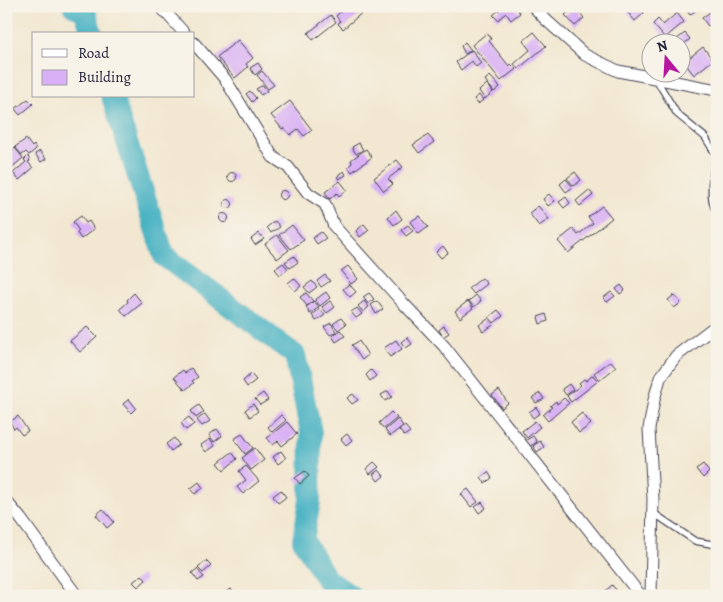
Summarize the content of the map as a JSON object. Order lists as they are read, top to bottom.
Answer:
{
  "legend": ["Road", "Building"],
  "north": "top"
}
